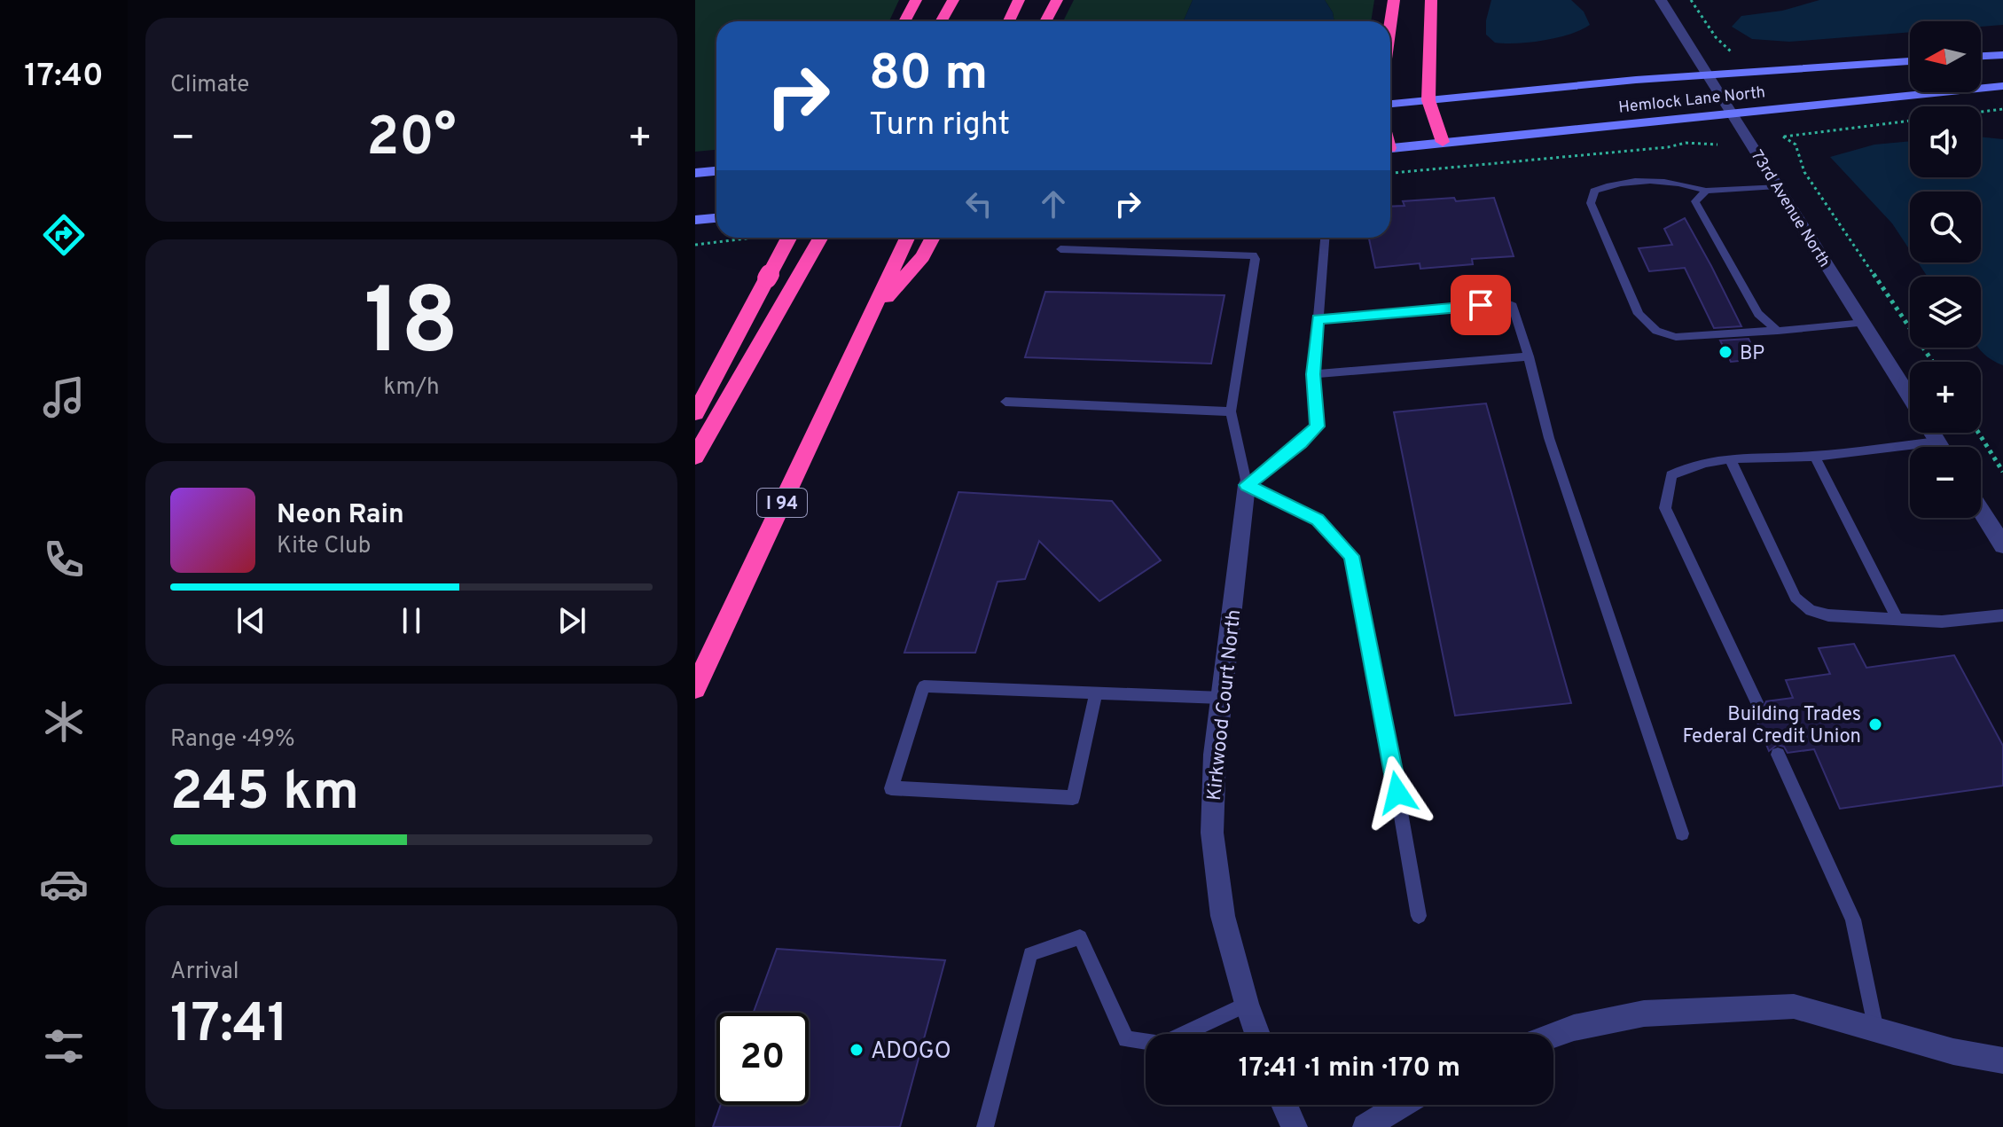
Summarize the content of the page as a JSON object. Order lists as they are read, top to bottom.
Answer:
{
  "streets": {
    "highway": ["I 94"],
    "main road": ["Hemlock Lane North"],
    "street": ["73rd Avenue North", "Kirkwood Court North"]
  },
  "crossings": [
    ["Hemlock Lane North", "73rd Avenue North"]
  ],
  "places": ["BP", "Building Trades Federal Credit Union", "ADOGO"],
  "north": "left",
  "page": {
    "tabs": "17:40",
    "tile": [
      "Climate",
      ["18", "km/h"],
      ["Range · 49%", "245 km"],
      ["Arrival", "17:41"]
    ],
    "map_buttons": ["+", "−"],
    "turn": ["80 m", "Turn right"],
    "heat": ["−", "20°", "+"],
    "song": ["Neon Rain", "Kite Club"],
    "limit": "20",
    "trip": "17:41 · 1 min · 170 m"
  }
}
